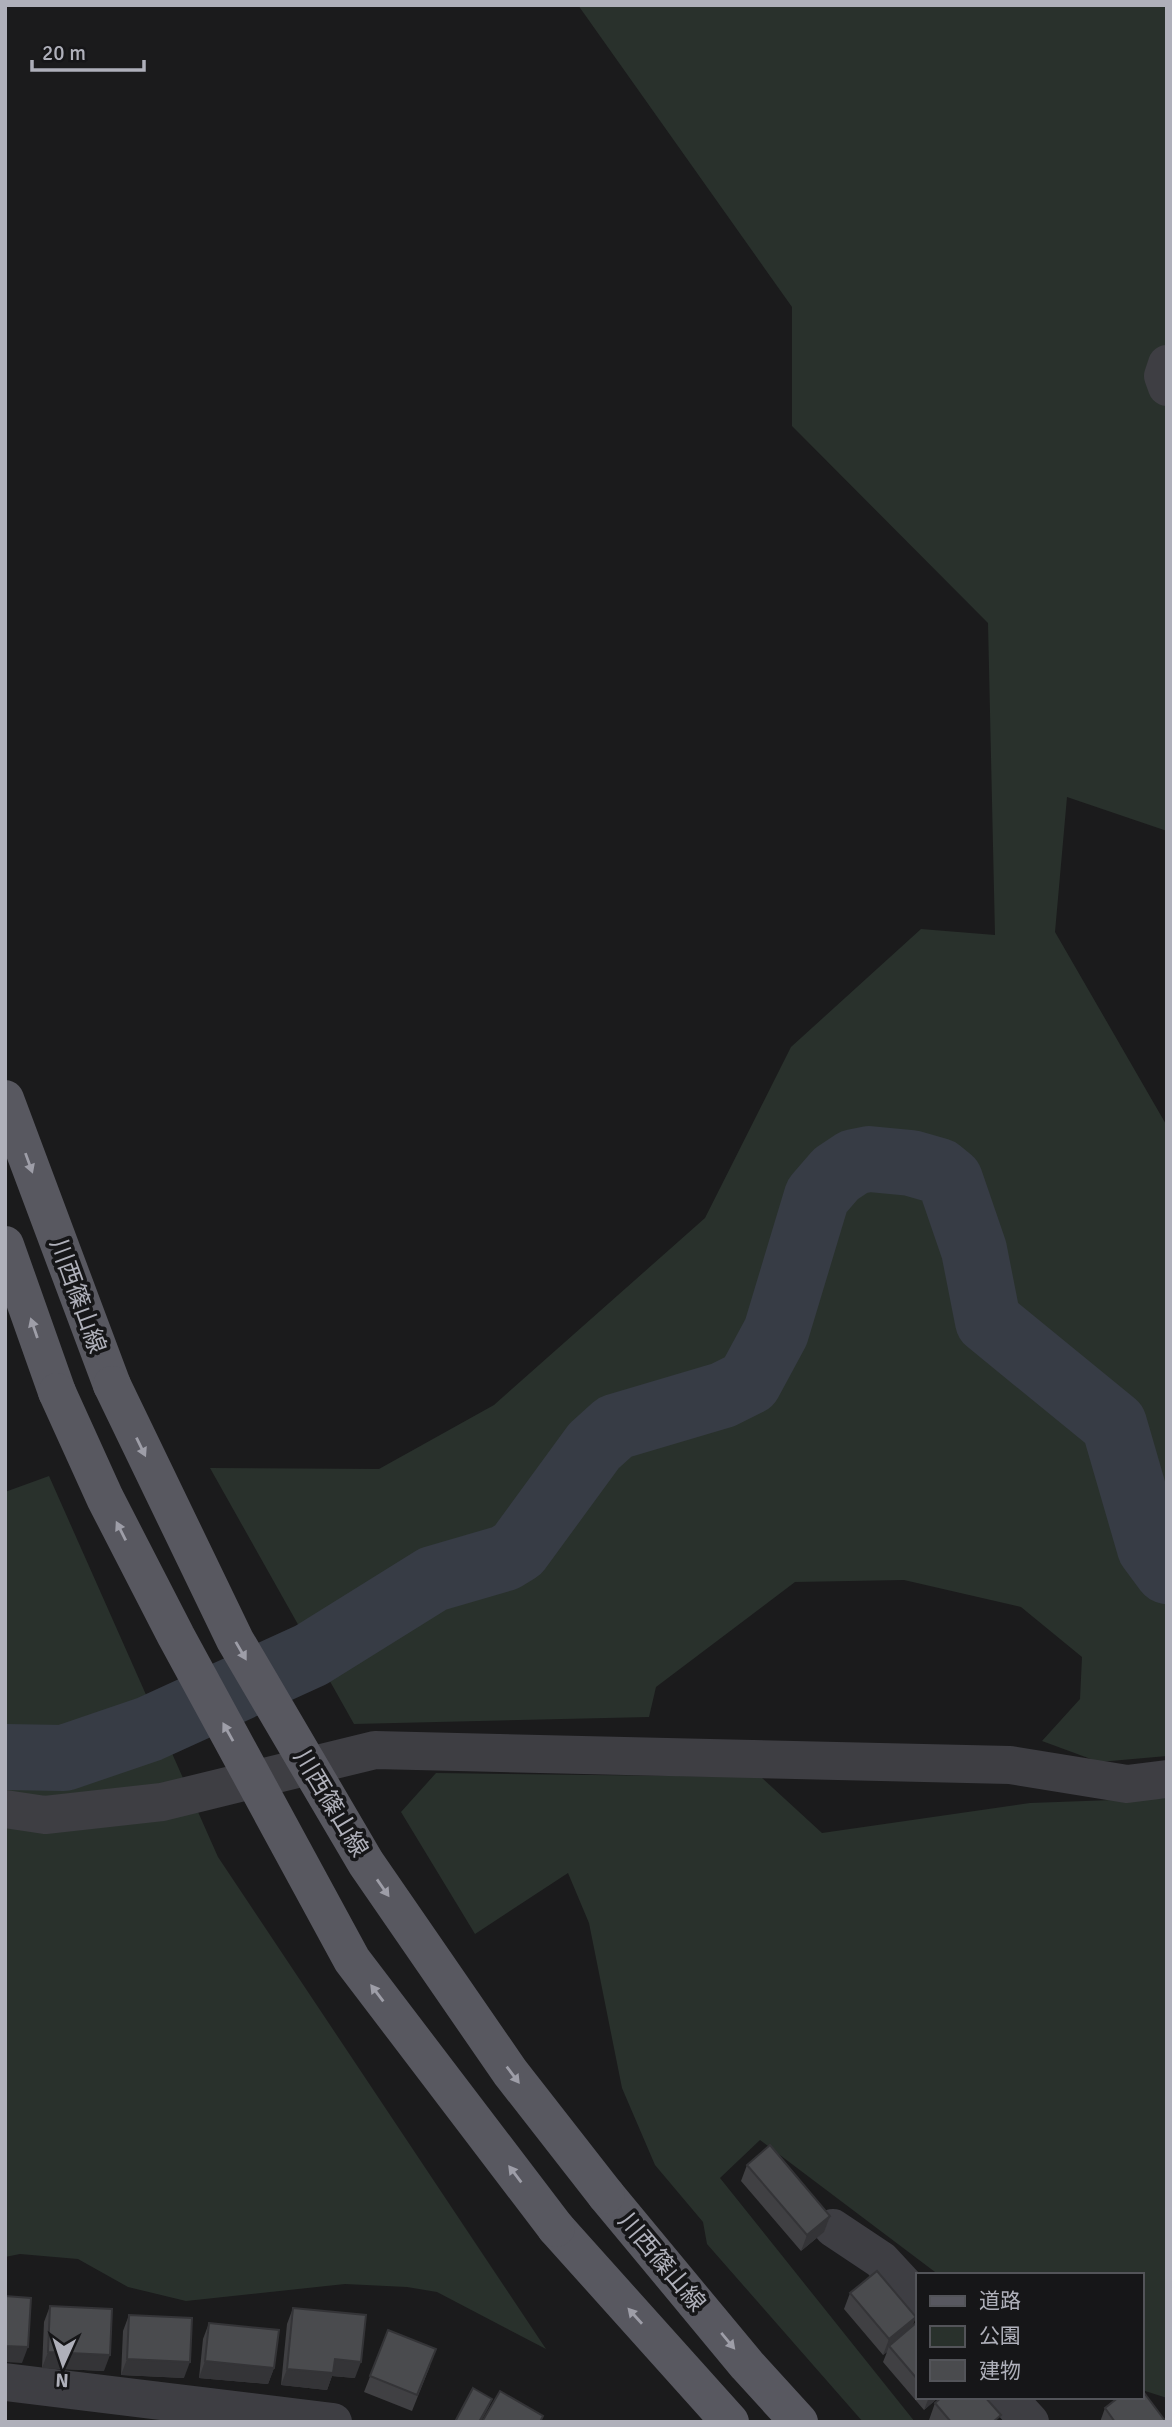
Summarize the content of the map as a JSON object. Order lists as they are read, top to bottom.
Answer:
{
  "streets": {
    "main road": ["川西篠山線"]
  },
  "legend": ["道路", "公園", "建物"],
  "scale_bar": "20 m",
  "north": "bottom"
}
